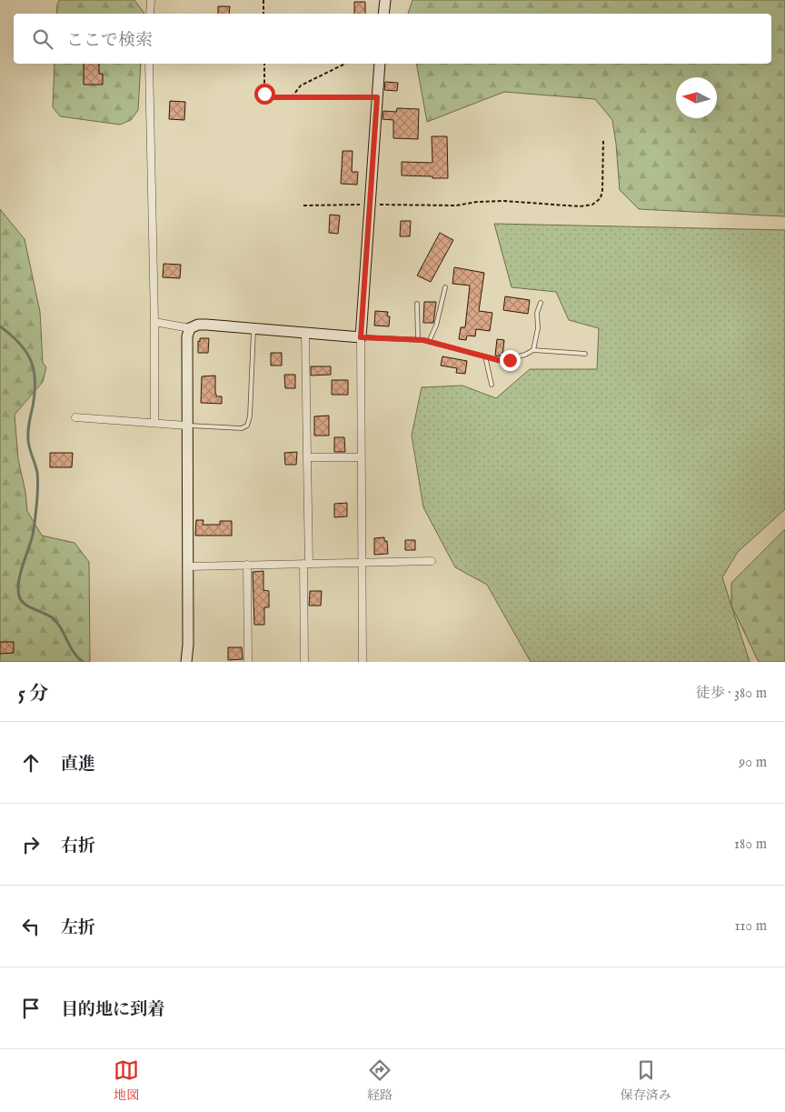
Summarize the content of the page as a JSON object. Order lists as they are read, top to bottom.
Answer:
{
  "north": "left",
  "page": {
    "search": "ここで検索",
    "heading": ["5 分", "徒歩 · 380 m"],
    "list": [
      ["直進", "90 m"],
      ["右折", "180 m"],
      ["左折", "110 m"],
      "目的地に到着"
    ],
    "nav": ["地図", "経路", "保存済み"]
  }
}
